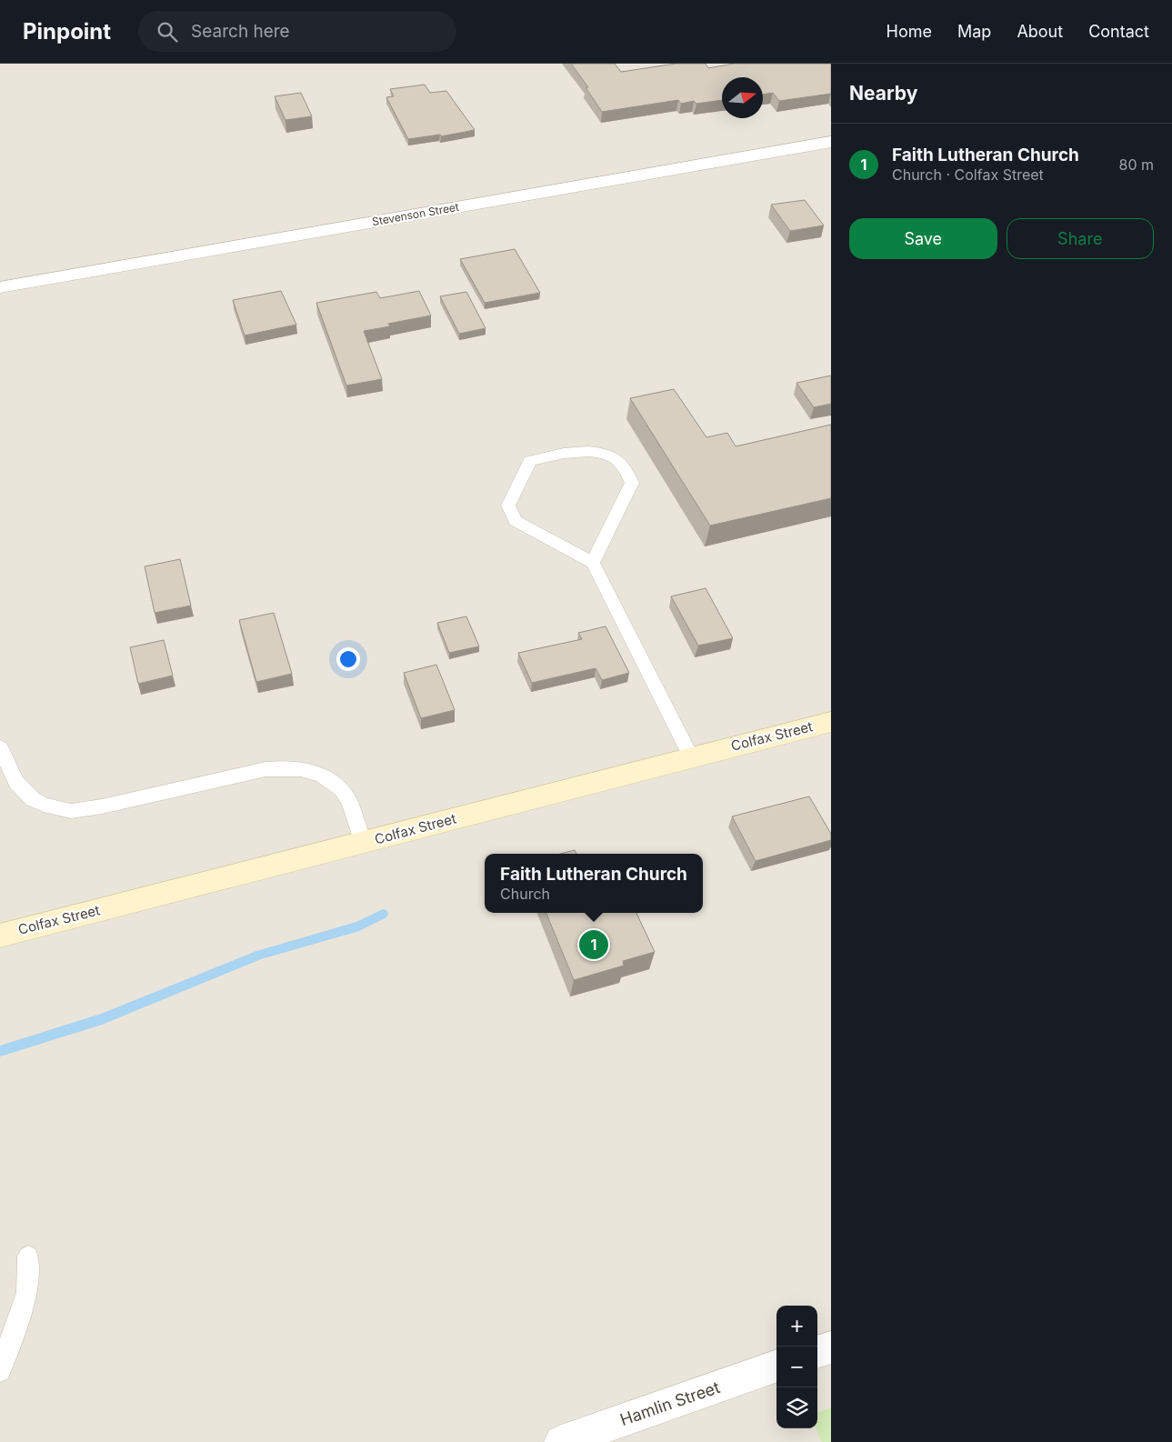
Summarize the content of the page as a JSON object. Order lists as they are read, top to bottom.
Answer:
{
  "streets": {
    "street": ["Stevenson Street", "Colfax Street", "Hamlin Street"]
  },
  "north": "right",
  "page": {
    "header": "Pinpoint",
    "search": "Search here",
    "nav": [
      "Home",
      "Map",
      "About",
      "Contact"
    ],
    "heading": "Nearby",
    "list": [
      {
        "mark": "1",
        "name": "Faith Lutheran Church",
        "note": "Church · Colfax Street",
        "value": "80 m"
      }
    ],
    "buttons": ["Save", "Share"],
    "popup": ["Faith Lutheran Church", "Church"],
    "pins": "1",
    "map_buttons": ["+", "−"]
  }
}
